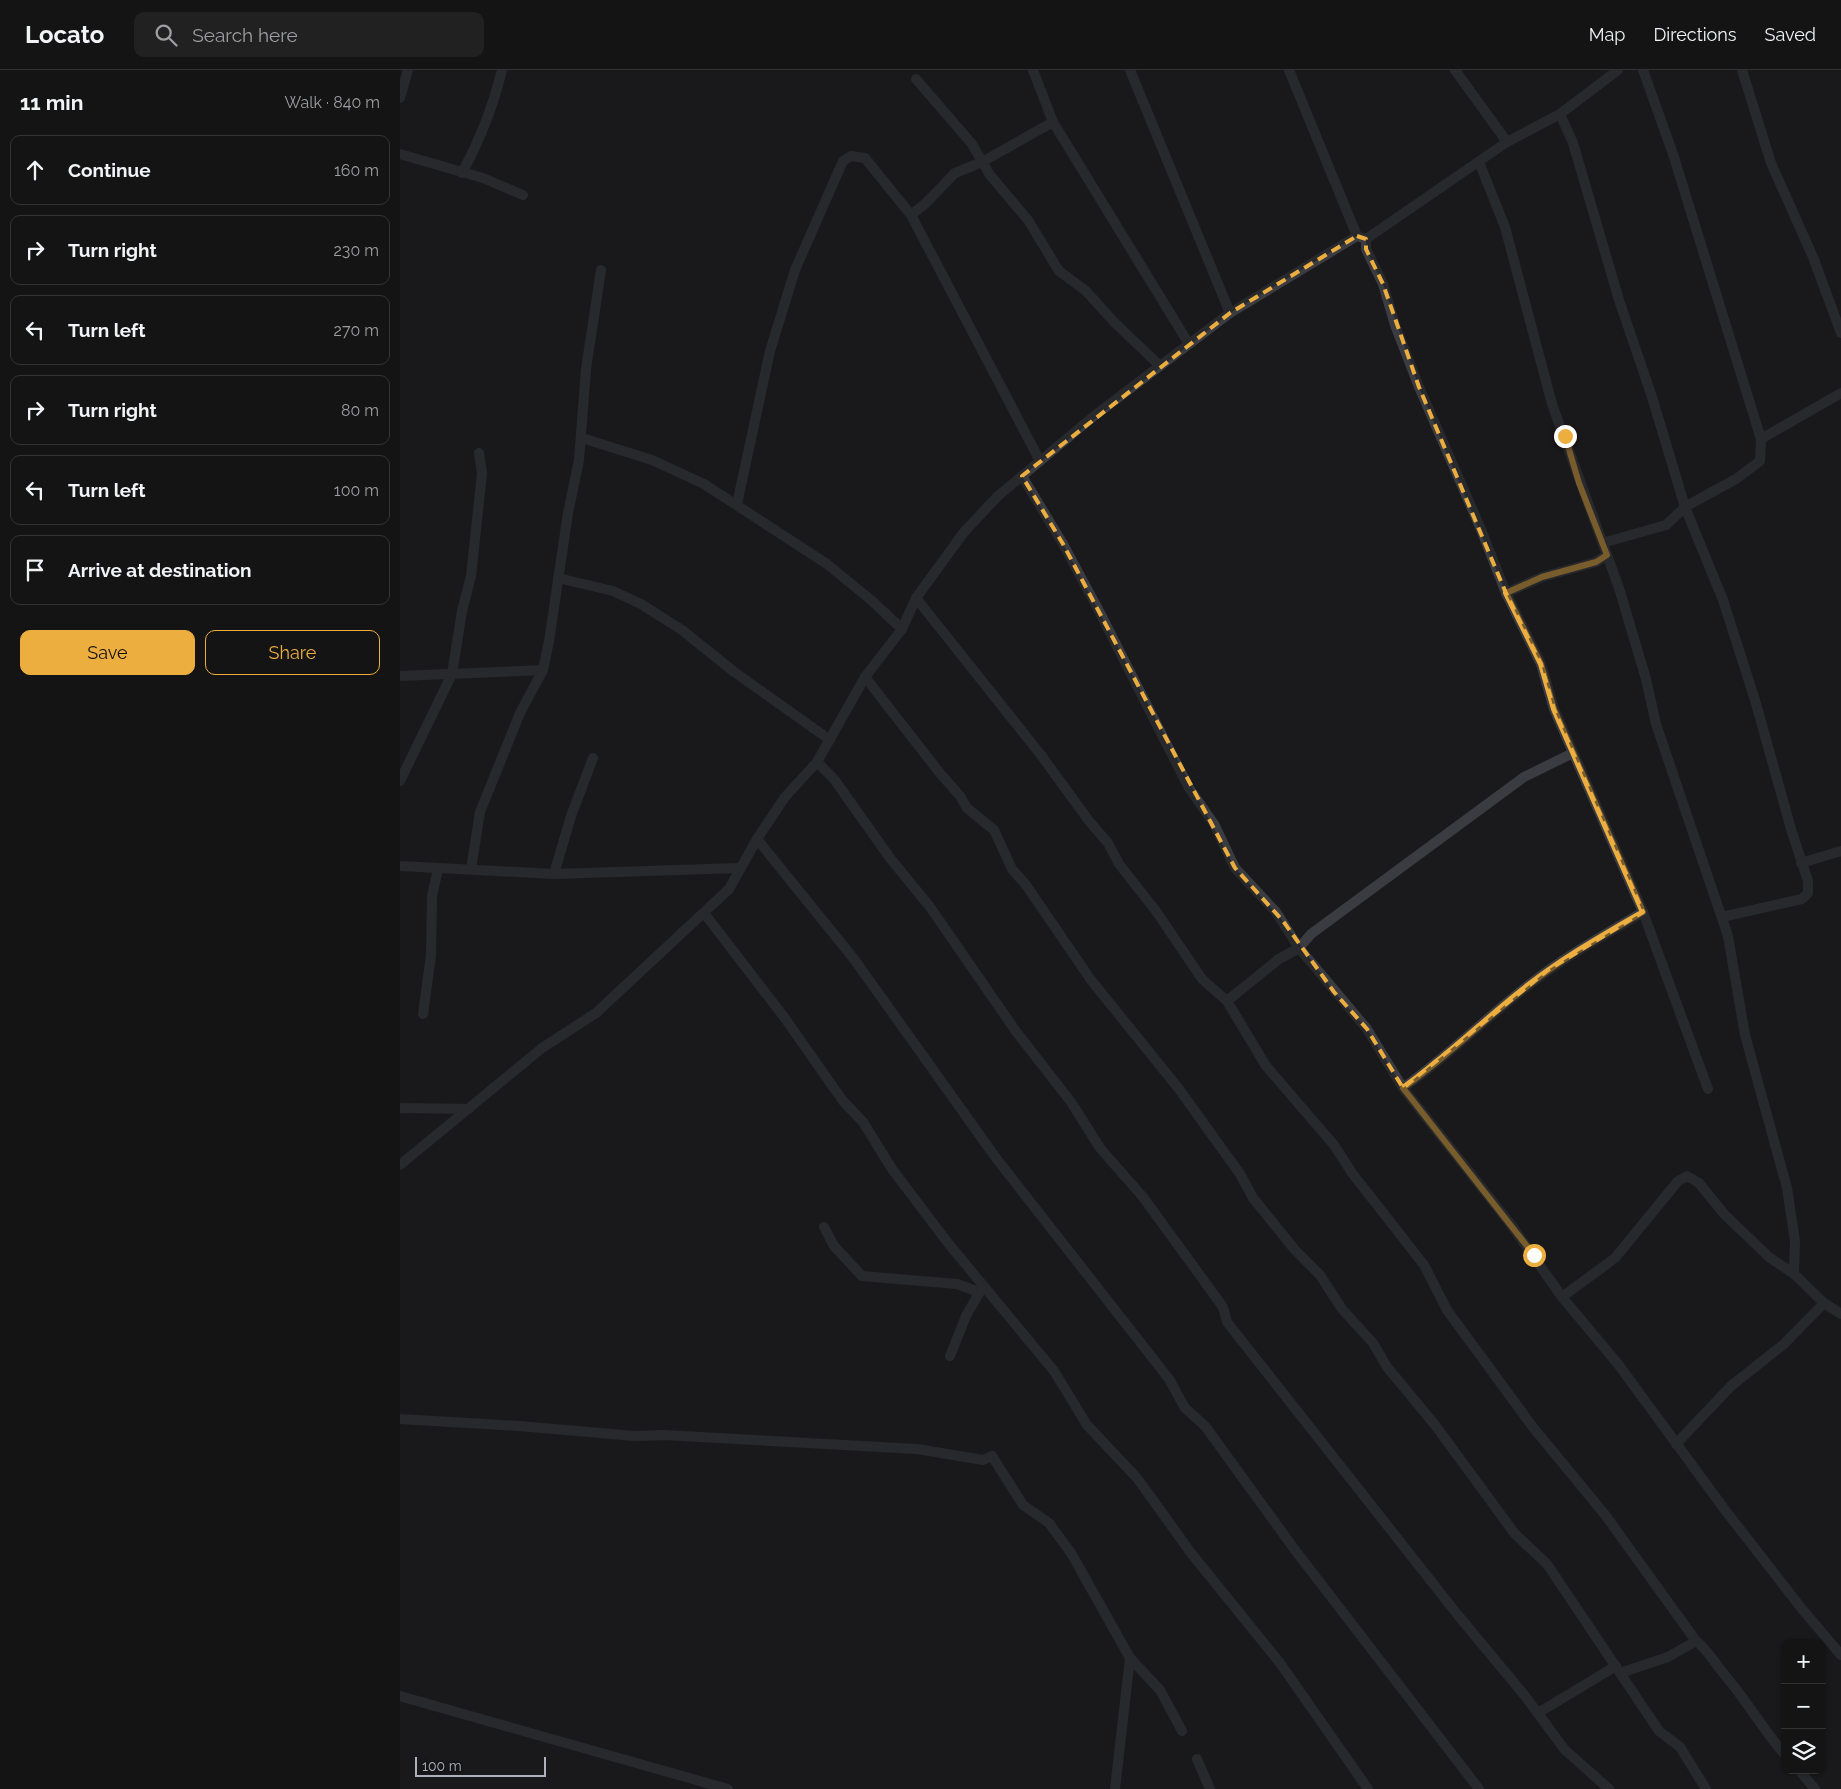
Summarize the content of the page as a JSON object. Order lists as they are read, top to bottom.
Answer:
{
  "scale_bar": "100 m",
  "page": {
    "header": "Locato",
    "search": "Search here",
    "nav": ["Map", "Directions", "Saved"],
    "heading": ["11 min", "Walk · 840 m"],
    "list": [
      ["Continue", "160 m"],
      ["Turn right", "230 m"],
      ["Turn left", "270 m"],
      ["Turn right", "80 m"],
      ["Turn left", "100 m"],
      "Arrive at destination"
    ],
    "buttons": ["Save", "Share"],
    "map_buttons": ["+", "−"],
    "scale": "100 m"
  }
}
